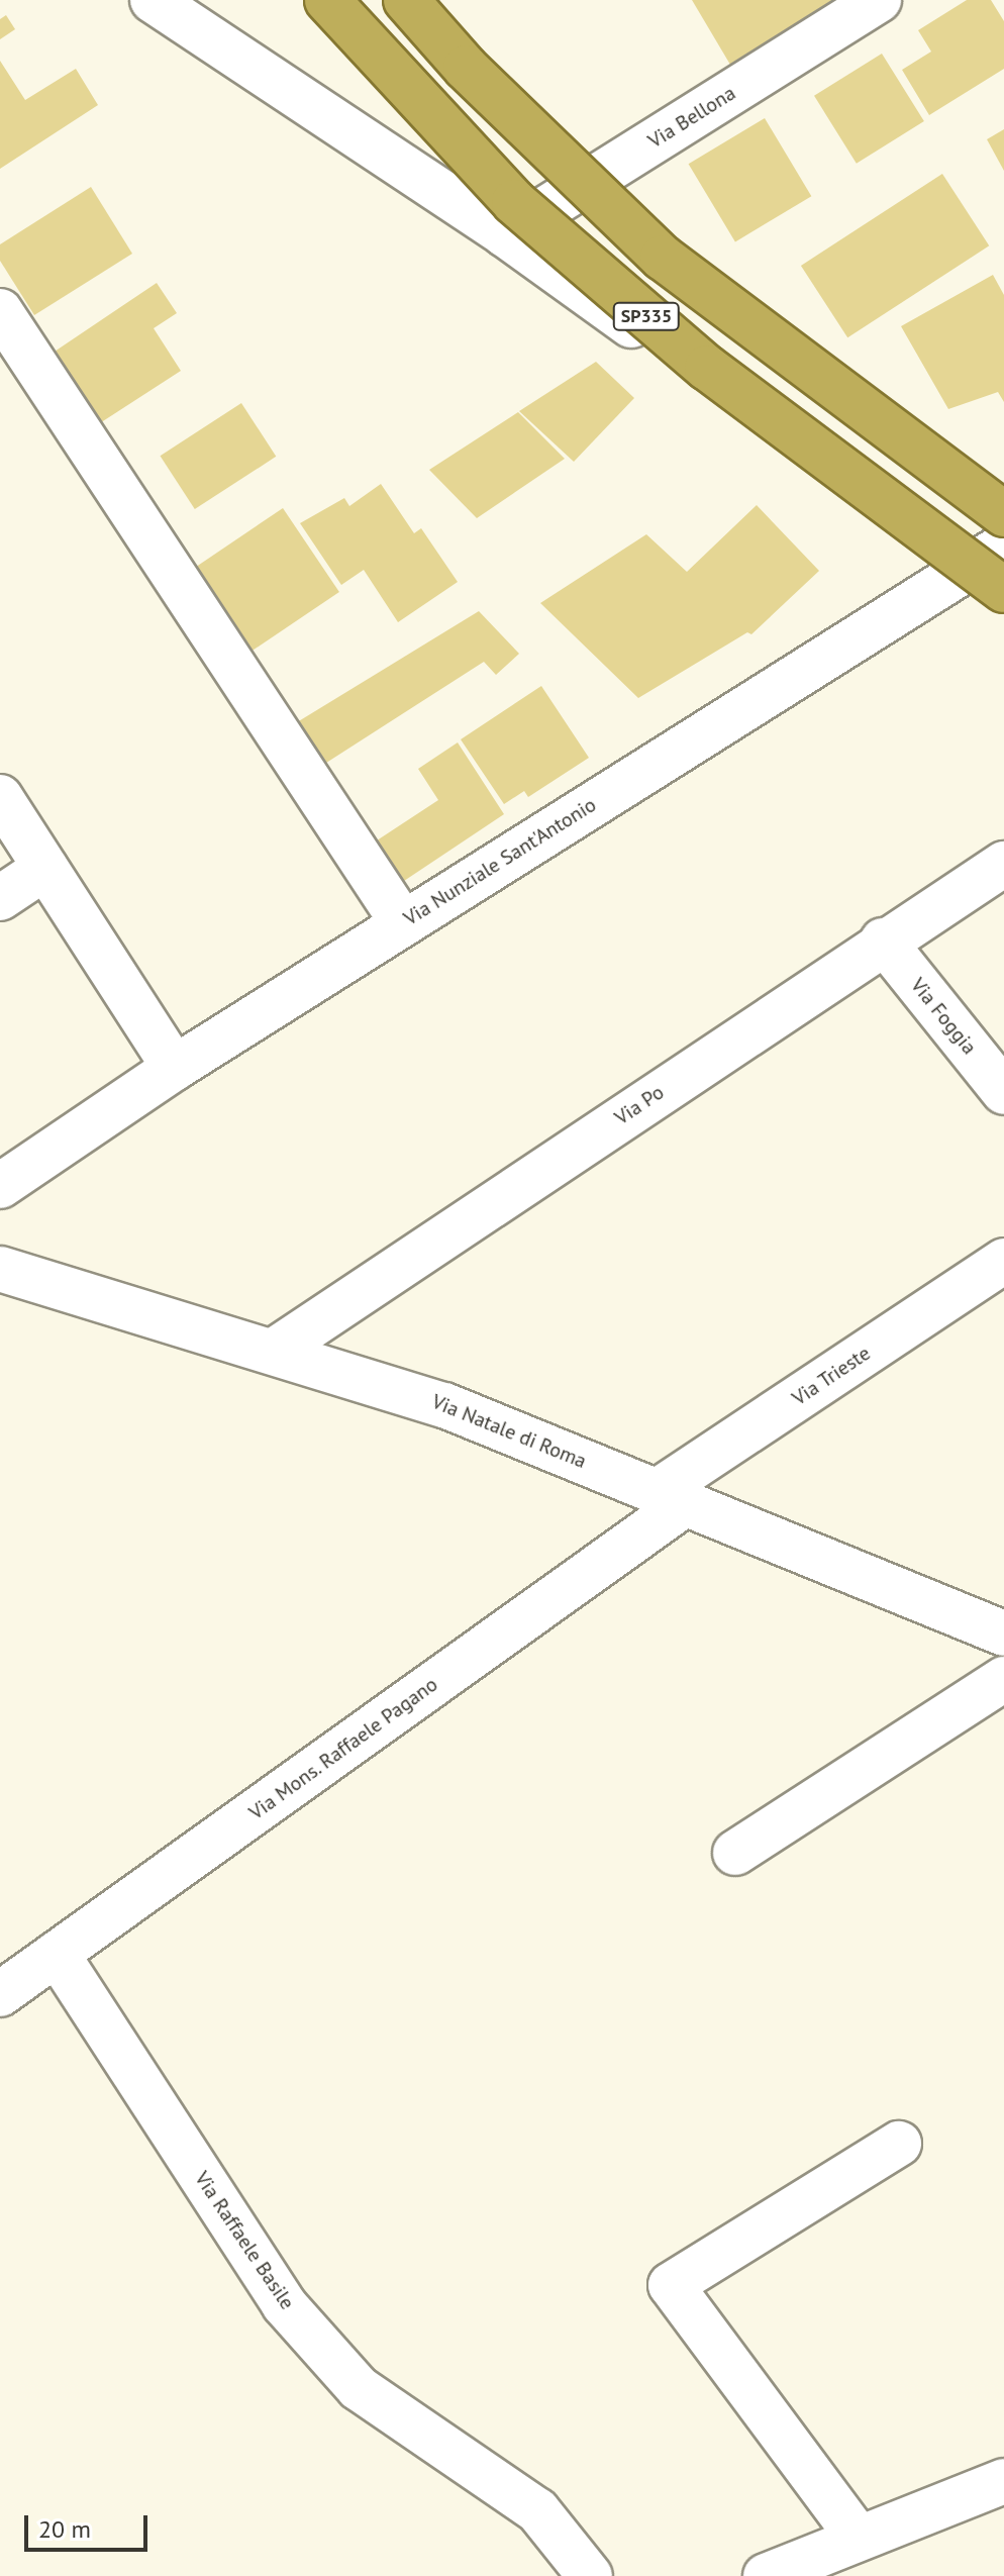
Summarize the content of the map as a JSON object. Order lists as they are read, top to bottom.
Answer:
{
  "streets": {
    "highway": ["SP335"],
    "street": [
      "Via Bellona",
      "Via Nunziale Sant'Antonio",
      "Via Foggia",
      "Via Po",
      "Via Trieste",
      "Via Natale di Roma",
      "Via Mons. Raffaele Pagano",
      "Via Raffaele Basile"
    ]
  },
  "crossings": [
    ["Via Foggia", "Via Po"],
    ["Via Po", "Via Natale di Roma"],
    ["Via Trieste", "Via Natale di Roma"],
    ["Via Trieste", "Via Mons. Raffaele Pagano"],
    ["Via Natale di Roma", "Via Mons. Raffaele Pagano"],
    ["Via Mons. Raffaele Pagano", "Via Raffaele Basile"]
  ],
  "scale_bar": "20 m"
}
